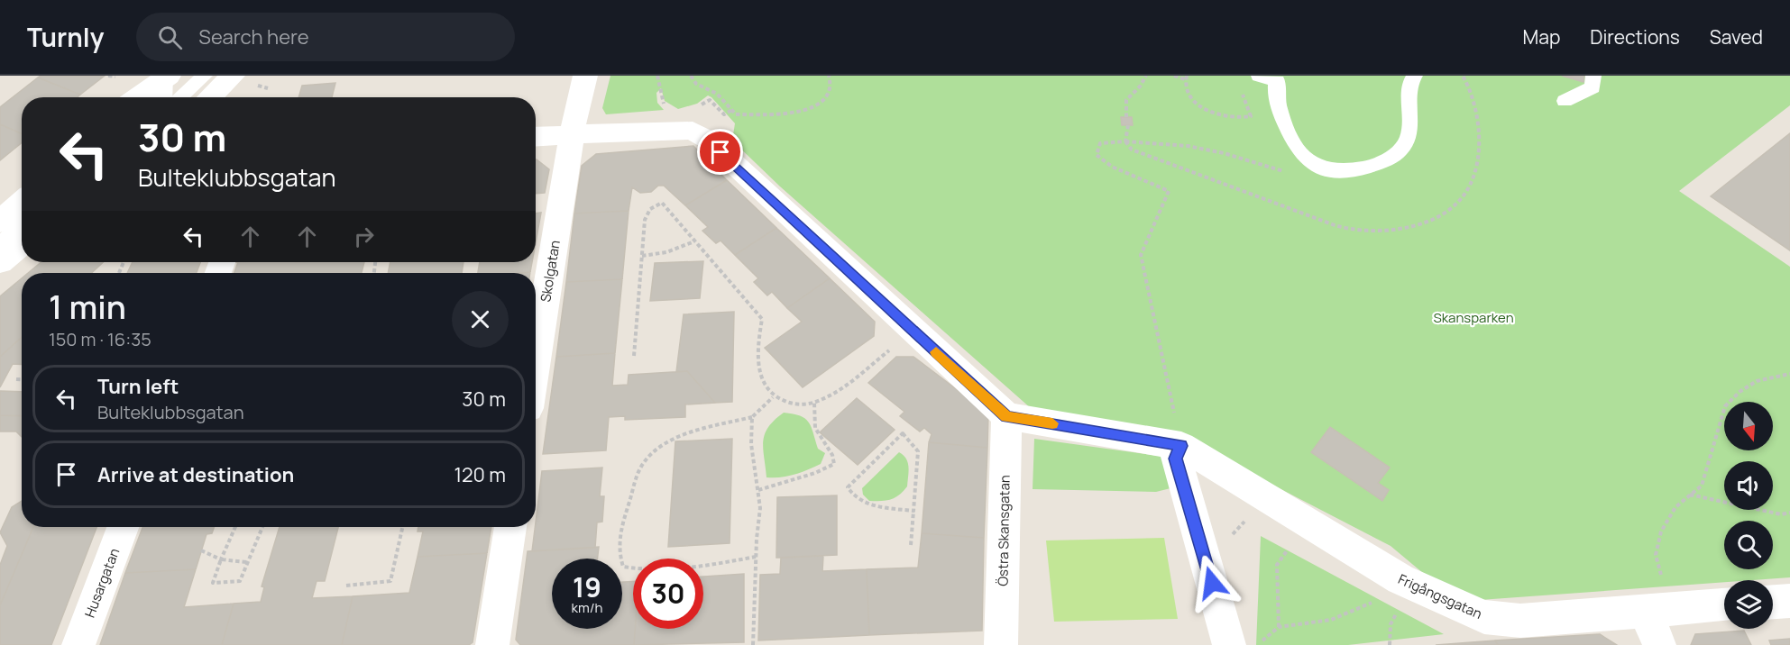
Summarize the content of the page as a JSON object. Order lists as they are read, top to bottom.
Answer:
{
  "streets": {
    "street": [
      "Skolgatan",
      "Östra Skansgatan",
      "Husargatan",
      "Frigångsgatan"
    ]
  },
  "parks": ["Skansparken"],
  "north": "bottom",
  "page": {
    "header": "Turnly",
    "search": "Search here",
    "nav": ["Map", "Directions", "Saved"],
    "turn": ["30 m", "Bulteklubbsgatan"],
    "heading": ["1 min", "150 m · 16:35"],
    "list": [
      {
        "name": "Turn left",
        "note": "Bulteklubbsgatan",
        "value": "30 m"
      },
      {
        "name": "Arrive at destination",
        "value": "120 m"
      }
    ],
    "speed": "19 km/h",
    "limit": "30"
  }
}
